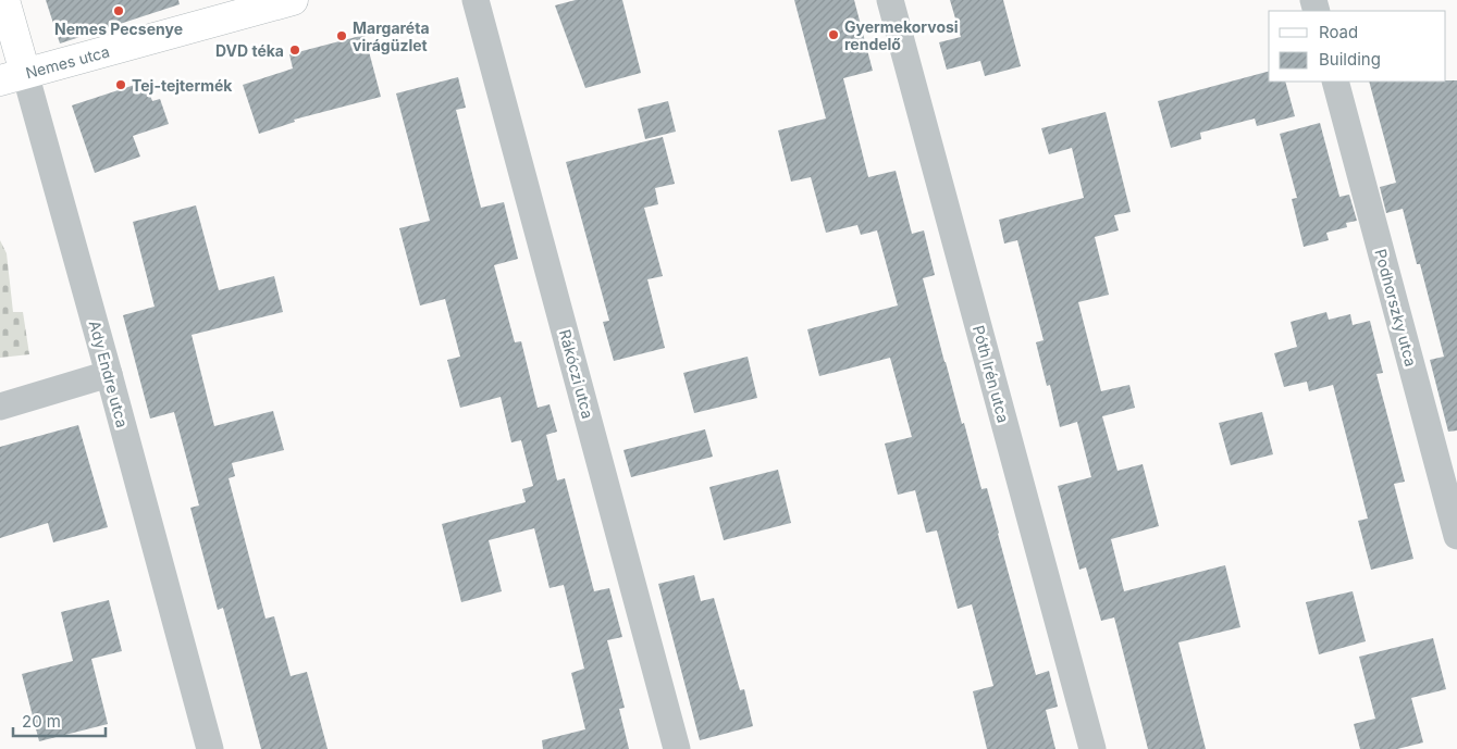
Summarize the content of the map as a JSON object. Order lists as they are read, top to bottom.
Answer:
{
  "streets": {
    "street": [
      "Nemes utca",
      "Podhorszky utca",
      "Ady Endre utca",
      "Rákóczi utca",
      "Póth Irén utca"
    ]
  },
  "crossings": [
    ["Nemes utca", "Ady Endre utca"]
  ],
  "places": [
    "Nemes Pecsenye",
    "Gyermekorvosi rendelő",
    "Margaréta virágüzlet",
    "DVD téka",
    "Tej-tejtermék"
  ],
  "legend": ["Road", "Building"],
  "scale_bar": "20 m"
}
